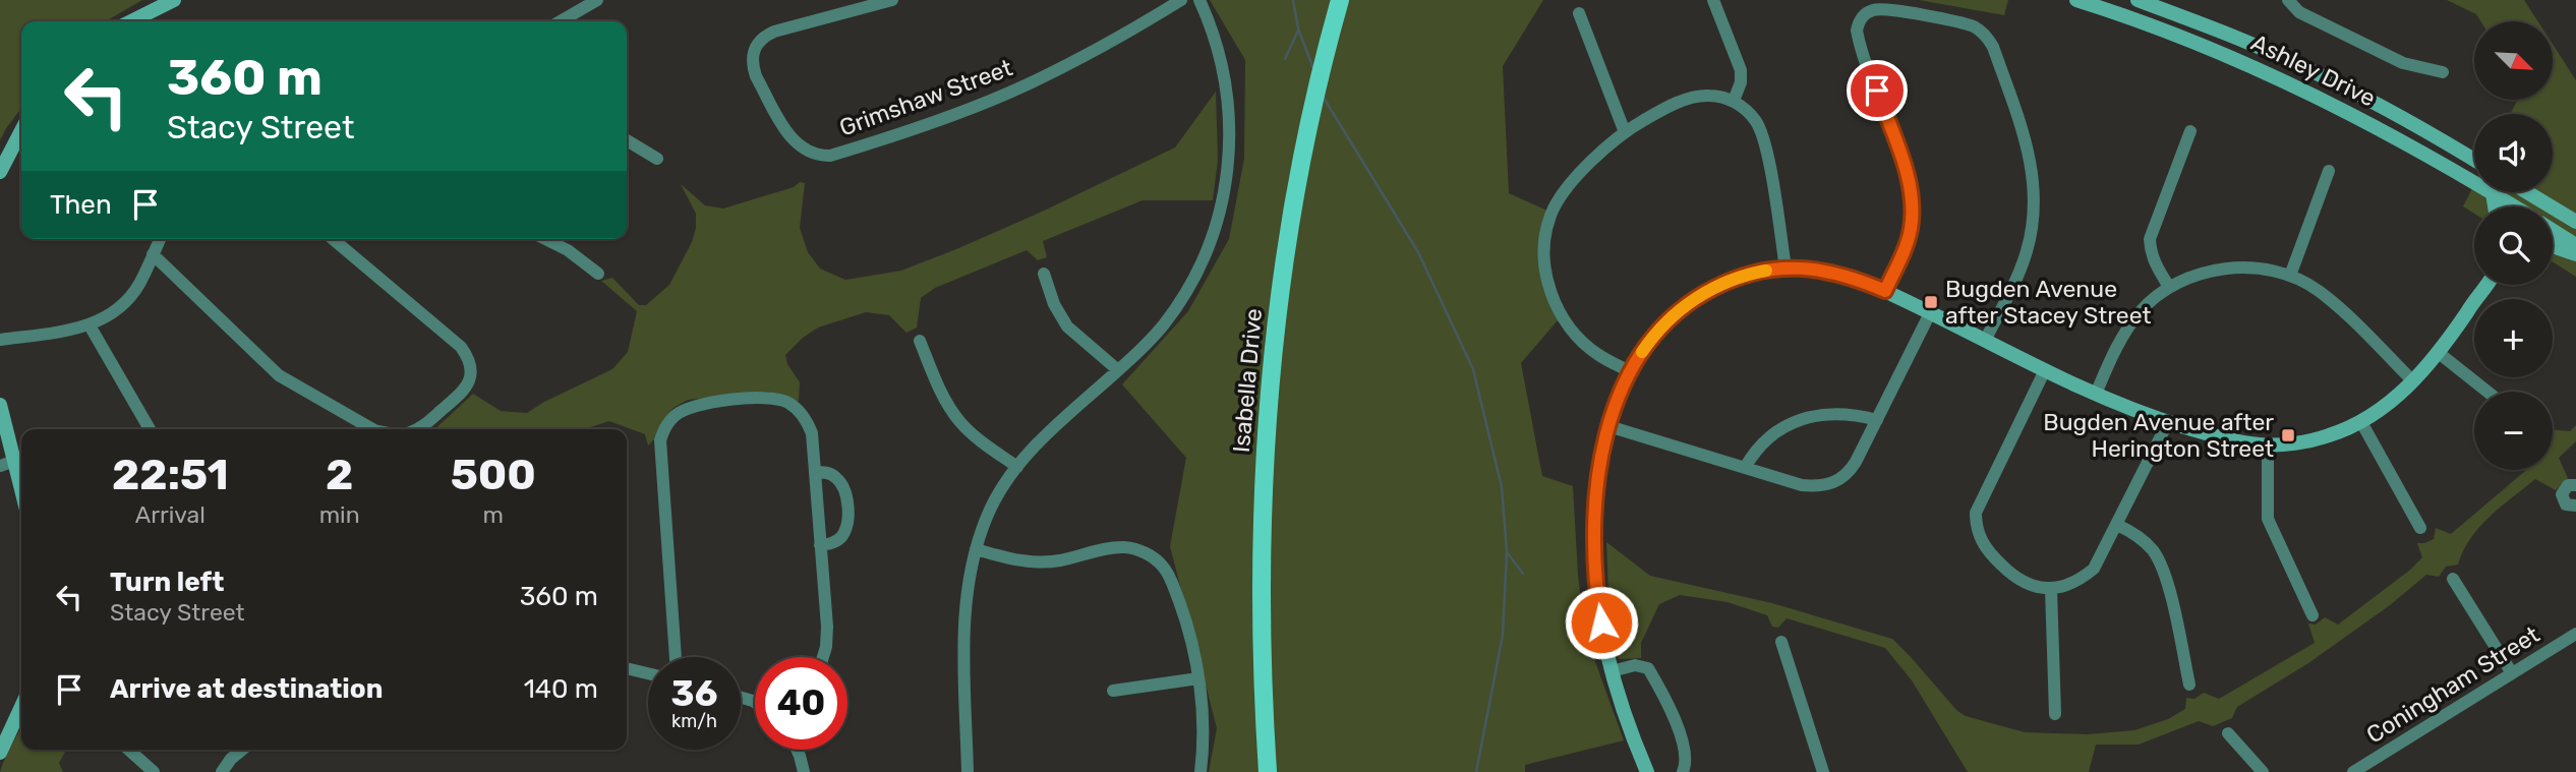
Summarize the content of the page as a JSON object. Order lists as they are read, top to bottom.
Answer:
{
  "streets": {
    "main road": ["Isabella Drive"],
    "street": ["Ashley Drive", "Grimshaw Street", "Coningham Street"]
  },
  "places": {
    "transit": ["Bugden Avenue after Stacey Street", "Bugden Avenue after Herington Street"]
  },
  "north": "bottom right",
  "page": {
    "map_buttons": ["+", "−"],
    "turn": ["360 m", "Stacy Street"],
    "then": "Then",
    "eta": [
      "22:51",
      "Arrival",
      "2",
      "min",
      "500",
      "m"
    ],
    "list": [
      {
        "name": "Turn left",
        "note": "Stacy Street",
        "value": "360 m"
      },
      {
        "name": "Arrive at destination",
        "value": "140 m"
      }
    ],
    "speed": "36 km/h",
    "limit": "40"
  }
}
